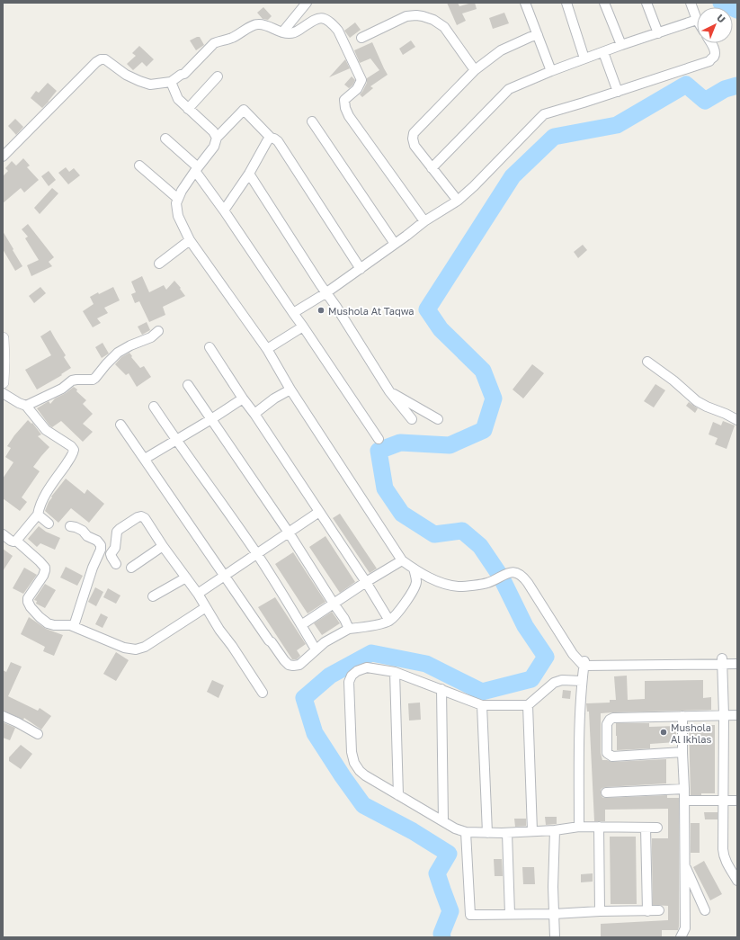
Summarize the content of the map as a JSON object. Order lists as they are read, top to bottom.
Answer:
{
  "places": ["Mushola At Taqwa", "Mushola Al Ikhlas"],
  "north": "top right"
}
